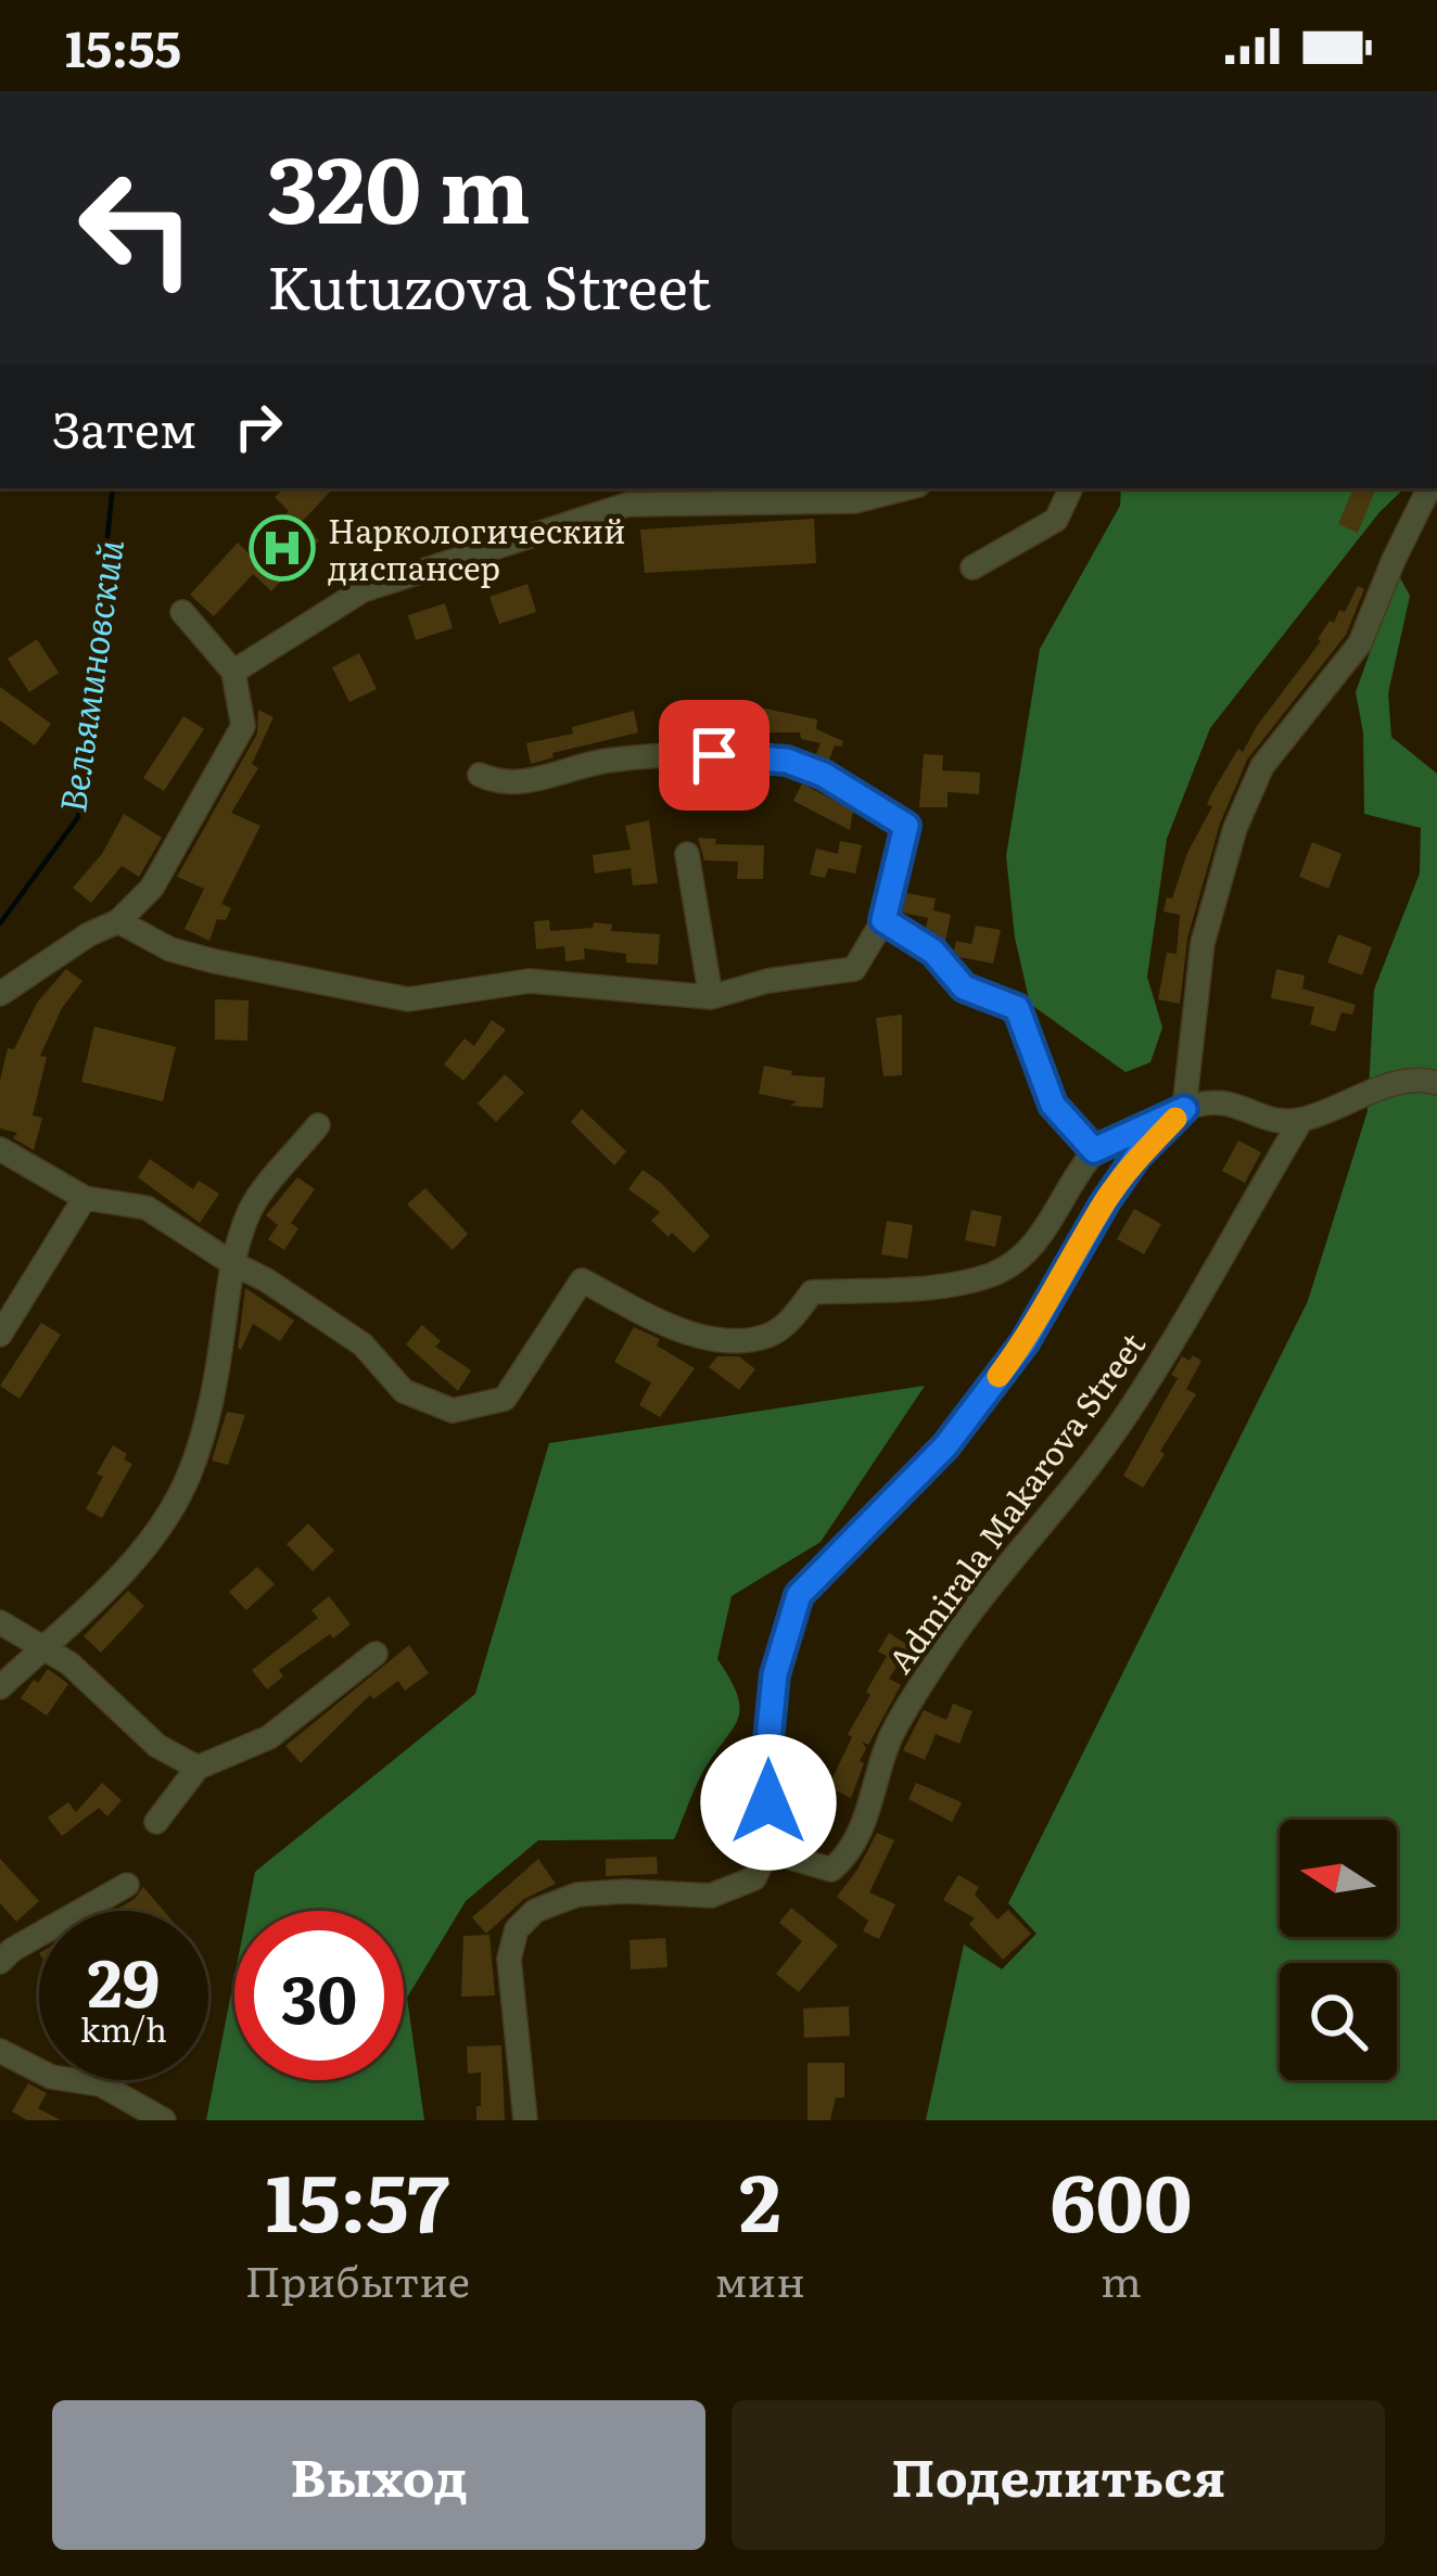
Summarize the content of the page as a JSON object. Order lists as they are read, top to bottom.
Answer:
{
  "streets": {
    "street": ["Admirala Makarova Street"]
  },
  "water": ["Вельяминовский"],
  "places": {
    "hospital": ["Наркологический диспансер"]
  },
  "north": "left",
  "page": {
    "status": "15:55",
    "turn": ["320 m", "Kutuzova Street"],
    "then": "Затем",
    "speed": "29 km/h",
    "limit": "30",
    "eta": [
      "15:57",
      "Прибытие",
      "2",
      "мин",
      "600",
      "m"
    ],
    "buttons": ["Выход", "Поделиться"]
  }
}
